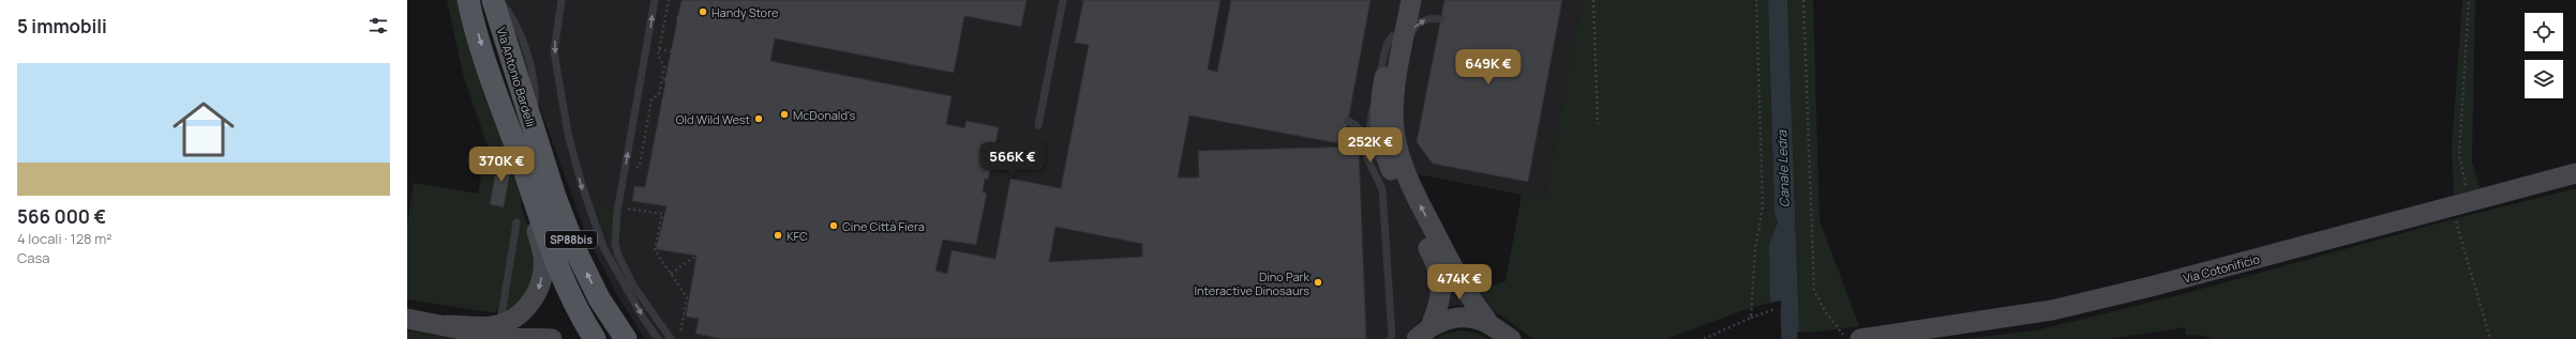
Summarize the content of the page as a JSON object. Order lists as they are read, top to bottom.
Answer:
{
  "streets": {
    "main road": ["Via Antonio Bardelli", "SP88bis"],
    "street": ["Via Cotonificio"]
  },
  "water": ["Canale Ledra"],
  "places": [
    "Handy Store",
    "McDonald's",
    "Old Wild West",
    "Cine Città Fiera",
    "KFC",
    "Dino Park Interactive Dinosaurs"
  ],
  "page": {
    "heading": "5 immobili",
    "price": [
      "649K €",
      "252K €",
      "566K €",
      "370K €",
      "474K €"
    ],
    "list": [
      {
        "name": "566 000 €",
        "note": "4 locali · 128 m² · Casa"
      }
    ]
  }
}
